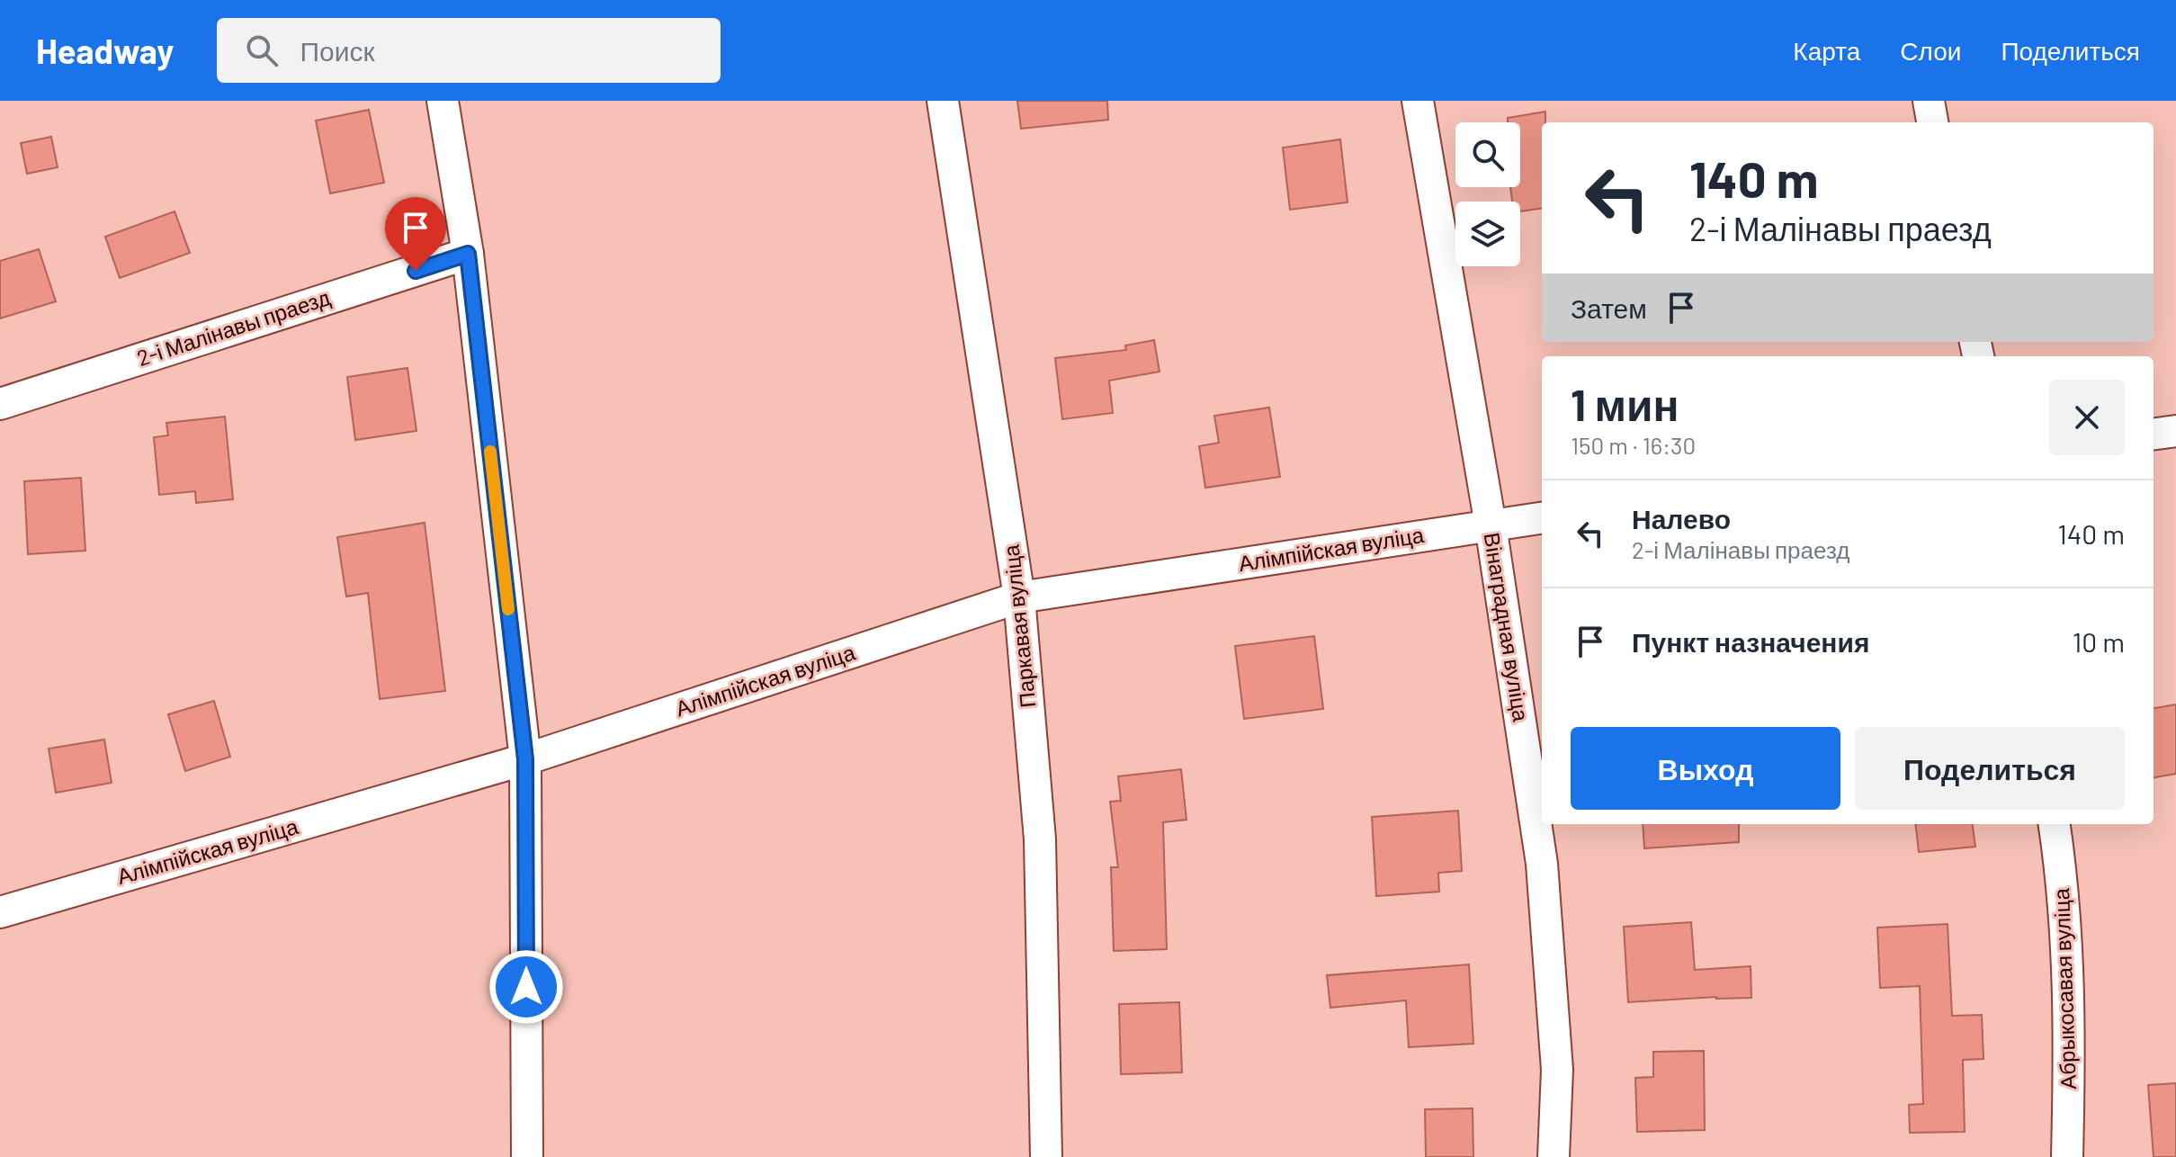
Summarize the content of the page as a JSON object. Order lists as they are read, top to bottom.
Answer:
{
  "streets": {
    "street": [
      "2-і Малінавы праезд",
      "Алімпійская вуліца",
      "Паркавая вуліца",
      "Вінаградная вуліца",
      "Абрыкосавая вуліца"
    ]
  },
  "crossings": [
    ["Алімпійская вуліца", "Паркавая вуліца"],
    ["Алімпійская вуліца", "Вінаградная вуліца"]
  ],
  "page": {
    "header": "Headway",
    "search": "Поиск",
    "nav": ["Карта", "Слои", "Поделиться"],
    "turn": ["140 m", "2-і Малінавы праезд"],
    "then": "Затем",
    "heading": ["1 мин", "150 m · 16:30"],
    "list": [
      {
        "name": "Налево",
        "note": "2-і Малінавы праезд",
        "value": "140 m"
      },
      {
        "name": "Пункт назначения",
        "value": "10 m"
      }
    ],
    "buttons": ["Выход", "Поделиться"]
  }
}
